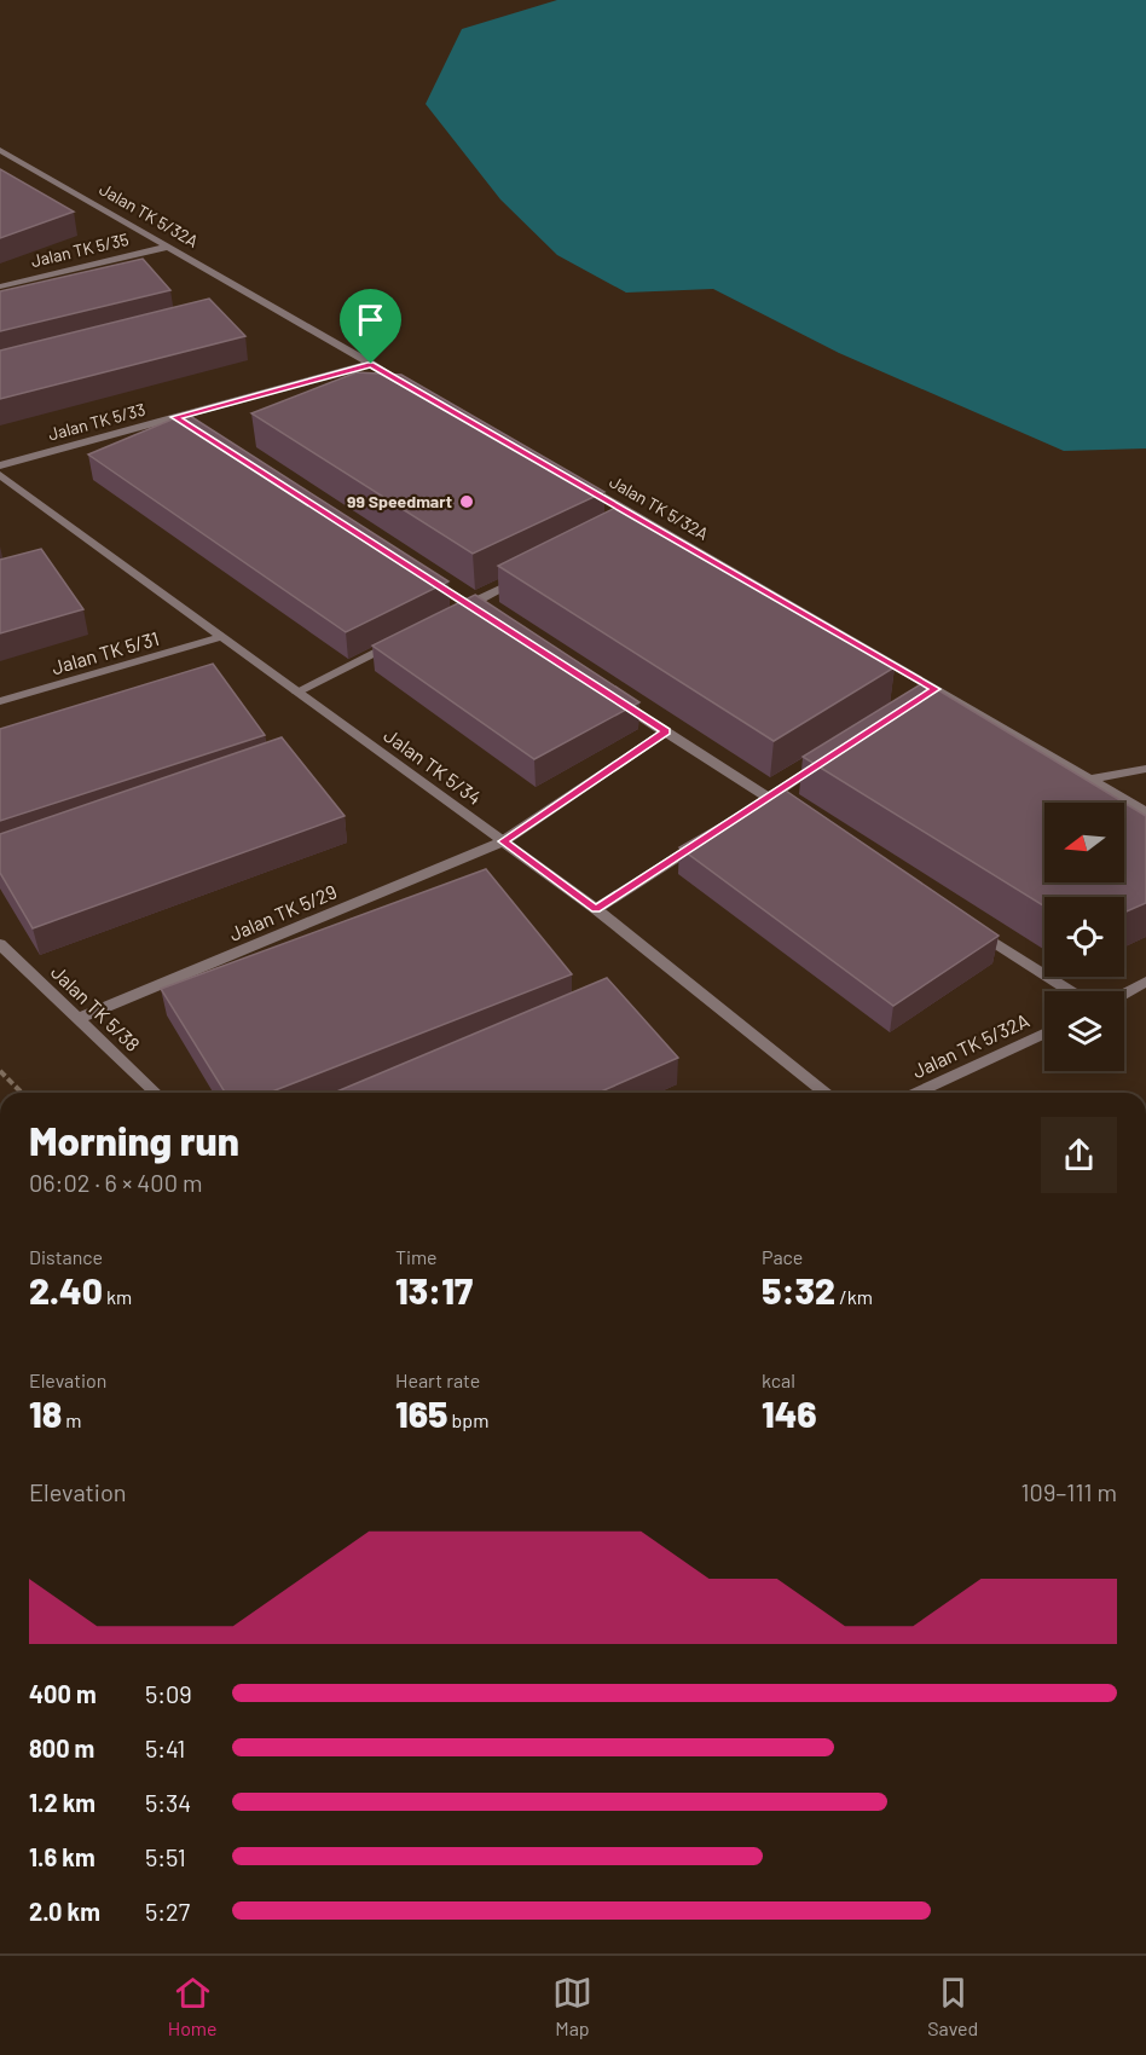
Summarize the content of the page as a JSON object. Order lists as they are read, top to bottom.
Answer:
{
  "streets": {
    "street": [
      "Jalan TK 5/32A",
      "Jalan TK 5/35",
      "Jalan TK 5/33",
      "Jalan TK 5/31",
      "Jalan TK 5/34",
      "Jalan TK 5/29",
      "Jalan TK 5/38"
    ]
  },
  "crossings": [
    ["Jalan TK 5/32A", "Jalan TK 5/35"],
    ["Jalan TK 5/32A", "Jalan TK 5/33"],
    ["Jalan TK 5/31", "Jalan TK 5/34"],
    ["Jalan TK 5/34", "Jalan TK 5/29"],
    ["Jalan TK 5/29", "Jalan TK 5/38"]
  ],
  "places": ["99 Speedmart"],
  "north": "left",
  "page": {
    "heading": ["Morning run", "06:02 · 6 × 400 m"],
    "stats": [
      ["Distance", "2.40 km"],
      ["Time", "13:17"],
      ["Pace", "5:32 /km"],
      ["Elevation", "18 m"],
      ["Heart rate", "165 bpm"],
      ["kcal", "146"]
    ],
    "chart": ["Elevation", "109–111 m"],
    "list": [
      {
        "name": "400 m",
        "note": "5:09"
      },
      {
        "name": "800 m",
        "note": "5:41"
      },
      {
        "name": "1.2 km",
        "note": "5:34"
      },
      {
        "name": "1.6 km",
        "note": "5:51"
      },
      {
        "name": "2.0 km",
        "note": "5:27"
      }
    ],
    "tabs": ["Home", "Map", "Saved"]
  }
}
